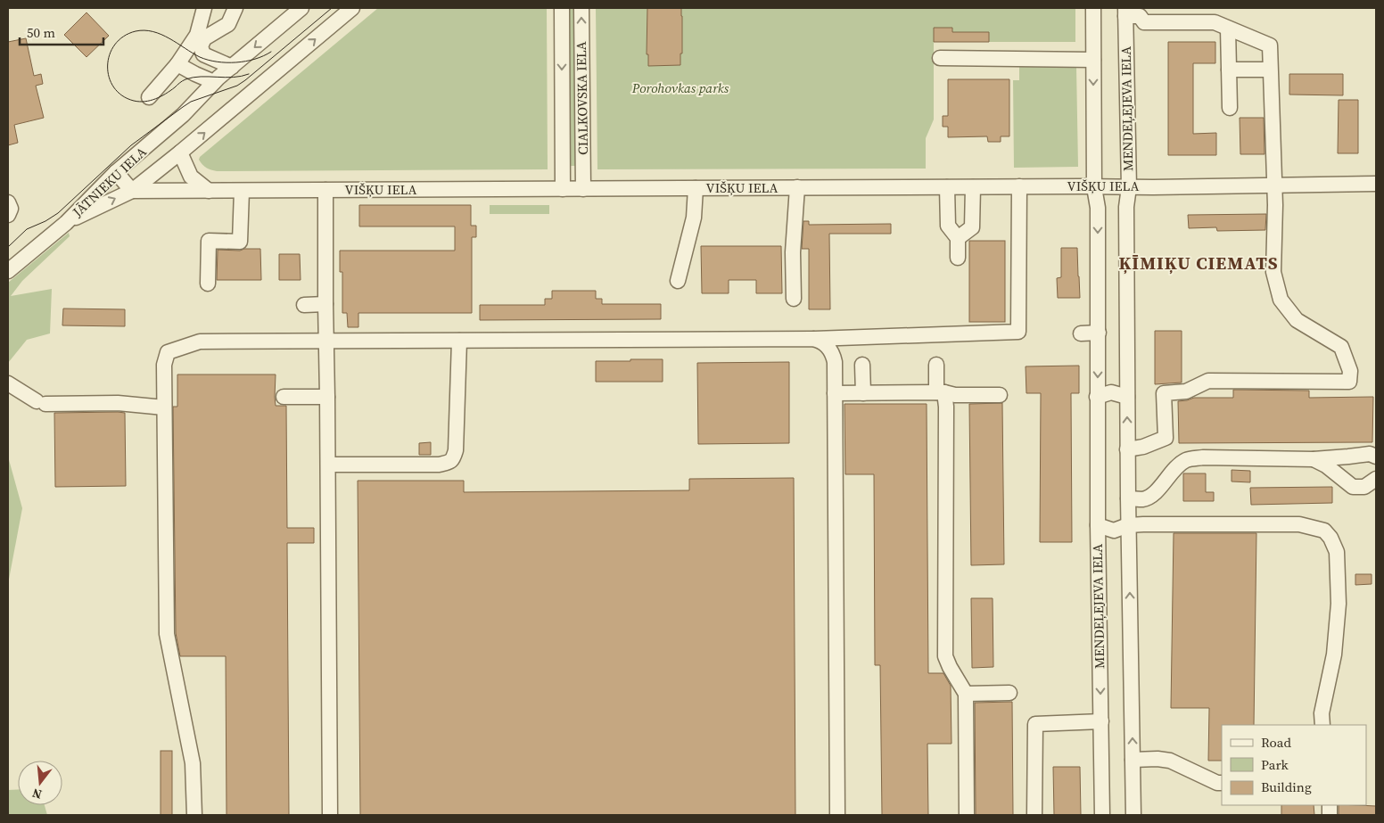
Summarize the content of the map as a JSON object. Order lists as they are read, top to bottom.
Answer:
{
  "streets": {
    "street": [
      "CIALKOVSKA IELA",
      "MENDEĻEJEVA IELA",
      "JĀTNIEKU IELA",
      "VIŠĶU IELA"
    ]
  },
  "crossings": [
    ["CIALKOVSKA IELA", "VIŠĶU IELA"],
    ["MENDEĻEJEVA IELA", "VIŠĶU IELA"],
    ["JĀTNIEKU IELA", "VIŠĶU IELA"]
  ],
  "districts": ["ĶĪMIĶU CIEMATS"],
  "parks": ["Porohovkas parks"],
  "legend": ["Road", "Park", "Building"],
  "scale_bar": "50 m",
  "north": "bottom"
}
